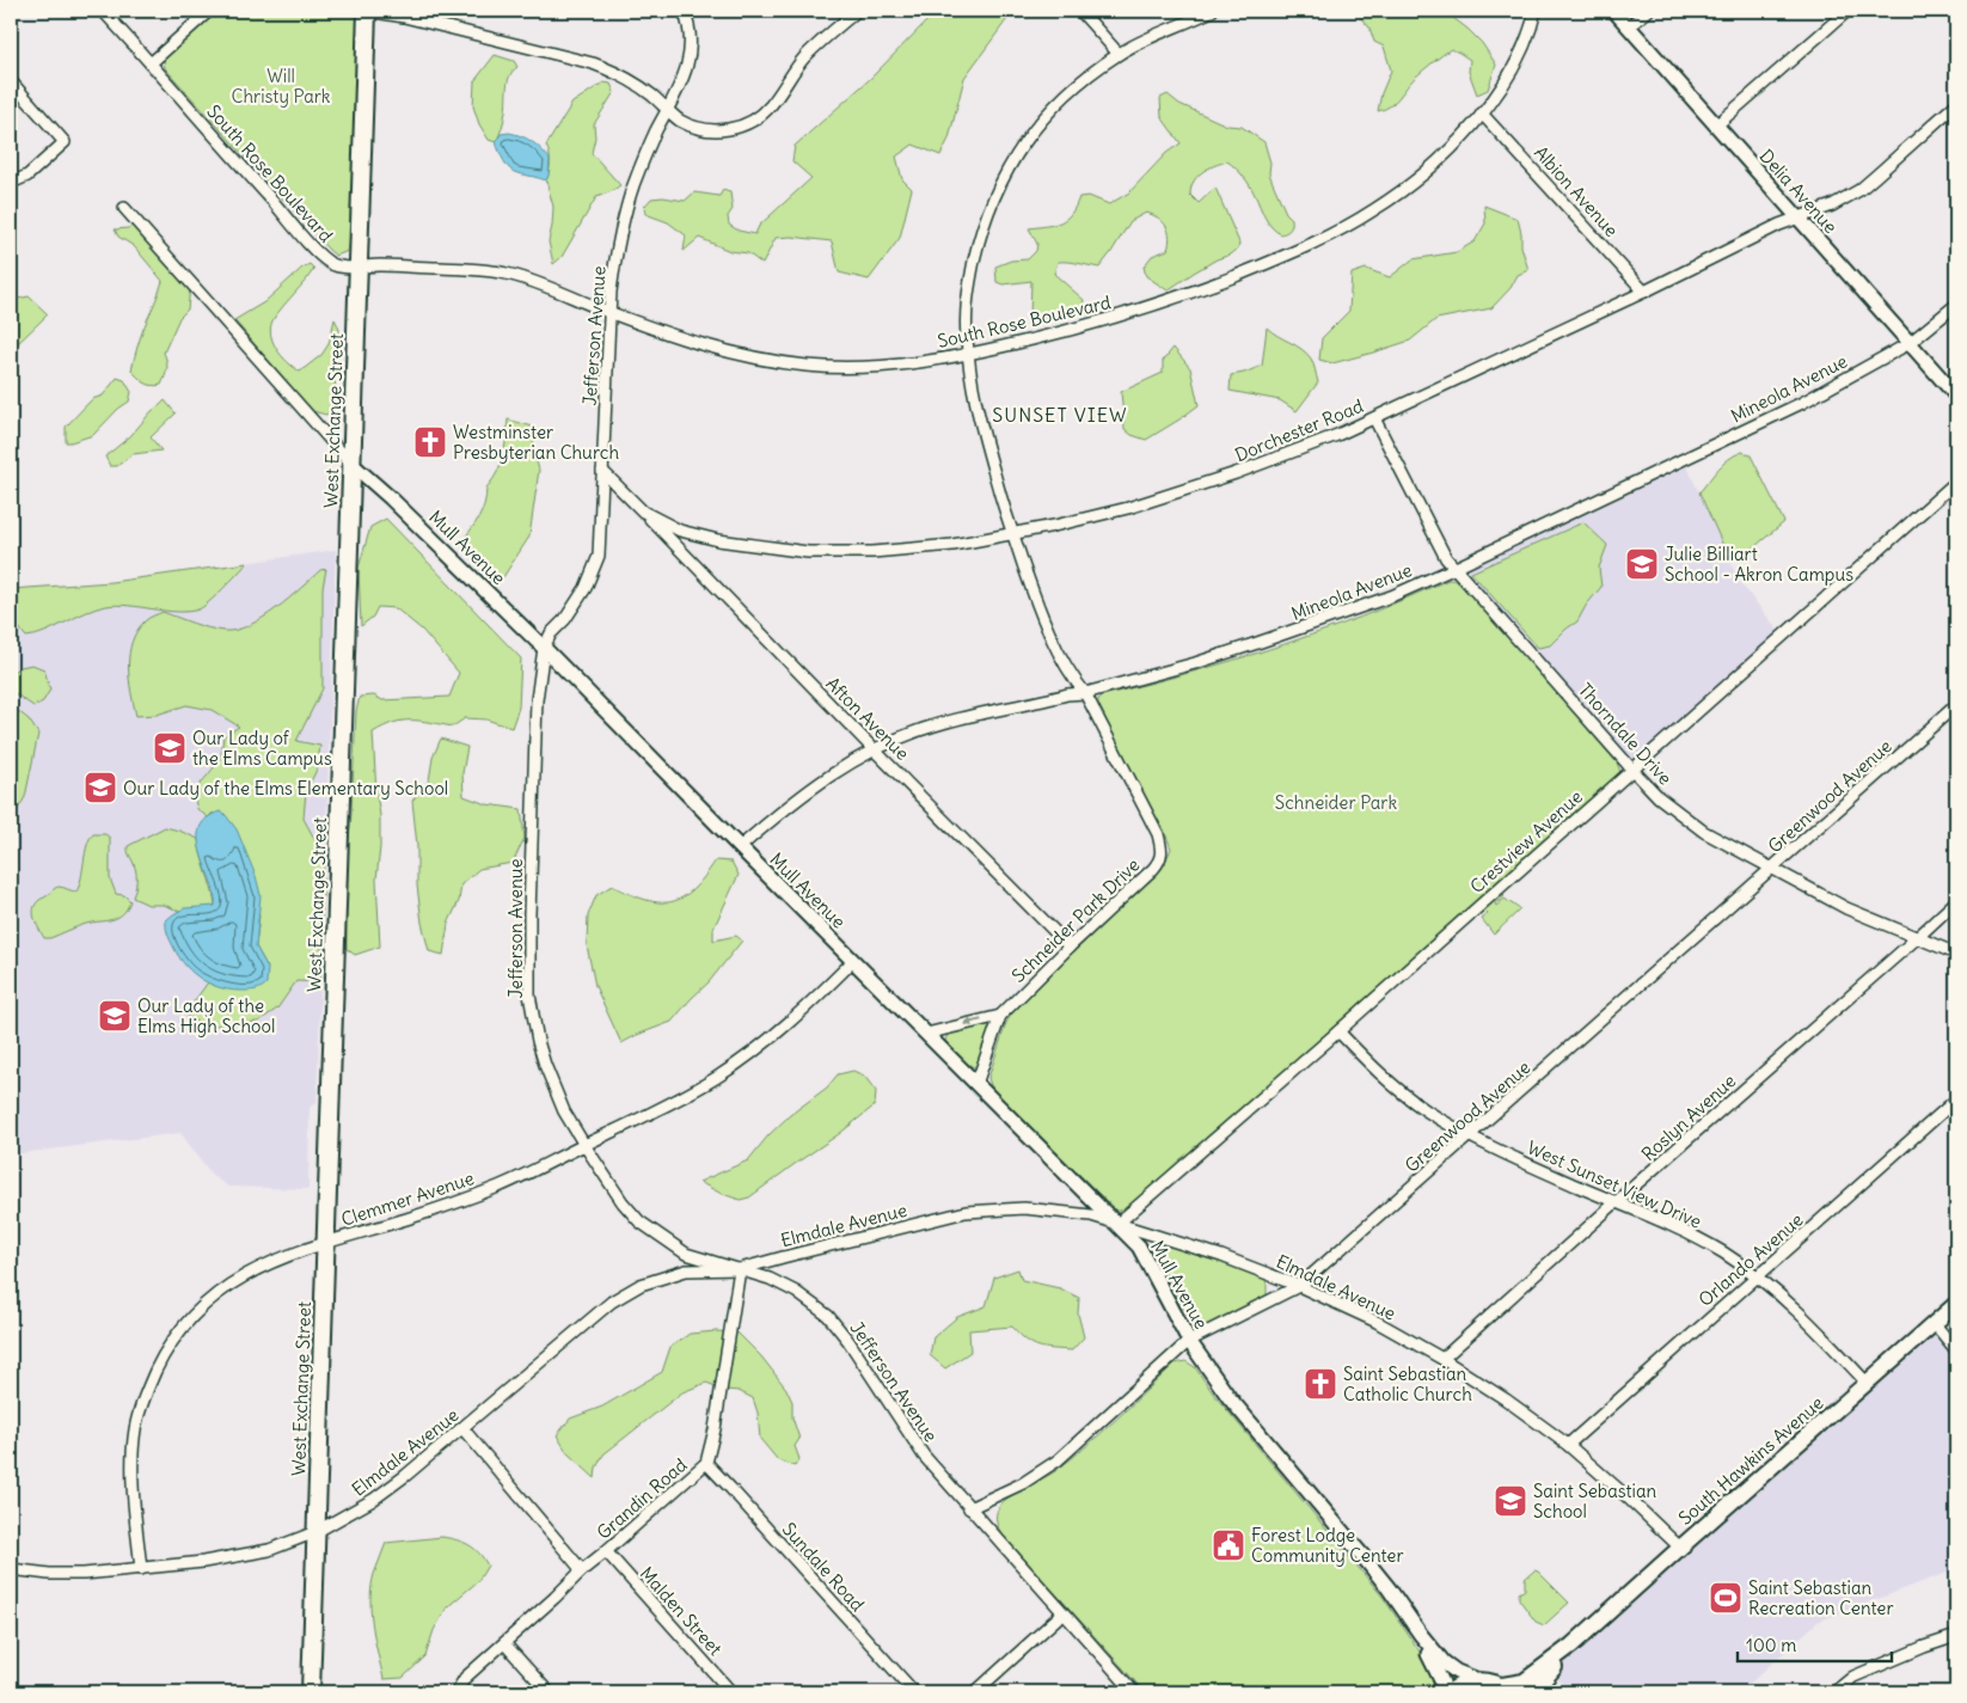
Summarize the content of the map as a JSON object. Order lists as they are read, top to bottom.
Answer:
{
  "streets": {
    "main road": ["West Exchange Street", "South Hawkins Avenue"],
    "street": [
      "South Rose Boulevard",
      "Albion Avenue",
      "Delia Avenue",
      "Jefferson Avenue",
      "Mineola Avenue",
      "Dorchester Road",
      "Mull Avenue",
      "Afton Avenue",
      "Thorndale Drive",
      "Greenwood Avenue",
      "Crestview Avenue",
      "Schneider Park Drive",
      "Roslyn Avenue",
      "West Sunset View Drive",
      "Clemmer Avenue",
      "Elmdale Avenue",
      "Orlando Avenue",
      "Grandin Road",
      "Sundale Road",
      "Malden Street"
    ]
  },
  "crossings": [
    ["South Rose Boulevard", "Albion Avenue"],
    ["South Rose Boulevard", "Jefferson Avenue"],
    ["South Rose Boulevard", "West Exchange Street"],
    ["Albion Avenue", "Dorchester Road"],
    ["Delia Avenue", "Mineola Avenue"],
    ["Delia Avenue", "Dorchester Road"],
    ["Jefferson Avenue", "Dorchester Road"],
    ["Jefferson Avenue", "Mull Avenue"],
    ["Jefferson Avenue", "Greenwood Avenue"],
    ["Jefferson Avenue", "Clemmer Avenue"],
    ["Jefferson Avenue", "Elmdale Avenue"],
    ["Jefferson Avenue", "Grandin Road"],
    ["Mineola Avenue", "Mull Avenue"],
    ["Mineola Avenue", "Afton Avenue"],
    ["Mineola Avenue", "Thorndale Drive"],
    ["Mineola Avenue", "Schneider Park Drive"],
    ["West Exchange Street", "Mull Avenue"],
    ["West Exchange Street", "Clemmer Avenue"],
    ["West Exchange Street", "Elmdale Avenue"],
    ["Dorchester Road", "Afton Avenue"],
    ["Dorchester Road", "Thorndale Drive"],
    ["Mull Avenue", "Greenwood Avenue"],
    ["Mull Avenue", "Crestview Avenue"],
    ["Mull Avenue", "Schneider Park Drive"],
    ["Mull Avenue", "Clemmer Avenue"],
    ["Mull Avenue", "Elmdale Avenue"],
    ["Afton Avenue", "Schneider Park Drive"],
    ["Thorndale Drive", "Greenwood Avenue"],
    ["Thorndale Drive", "Crestview Avenue"],
    ["Thorndale Drive", "Roslyn Avenue"],
    ["Greenwood Avenue", "West Sunset View Drive"],
    ["Greenwood Avenue", "Elmdale Avenue"],
    ["Crestview Avenue", "West Sunset View Drive"],
    ["Crestview Avenue", "Elmdale Avenue"],
    ["Roslyn Avenue", "West Sunset View Drive"],
    ["Roslyn Avenue", "Elmdale Avenue"],
    ["West Sunset View Drive", "Orlando Avenue"],
    ["West Sunset View Drive", "South Hawkins Avenue"],
    ["Clemmer Avenue", "Elmdale Avenue"],
    ["Elmdale Avenue", "Orlando Avenue"],
    ["Elmdale Avenue", "South Hawkins Avenue"],
    ["Elmdale Avenue", "Grandin Road"],
    ["Grandin Road", "Sundale Road"],
    ["Grandin Road", "Malden Street"]
  ],
  "districts": ["SUNSET VIEW"],
  "parks": ["Will Christy Park", "Schneider Park"],
  "places": {
    "church": ["Westminster Presbyterian Church", "Saint Sebastian Catholic Church"],
    "school or university": [
      "Julie Billiart School - Akron Campus",
      "Our Lady of the Elms Campus",
      "Our Lady of the Elms Elementary School",
      "Our Lady of the Elms High School",
      "Saint Sebastian School"
    ],
    "public building": ["Forest Lodge Community Center"],
    "sports": ["Saint Sebastian Recreation Center"]
  },
  "scale_bar": "100 m"
}
